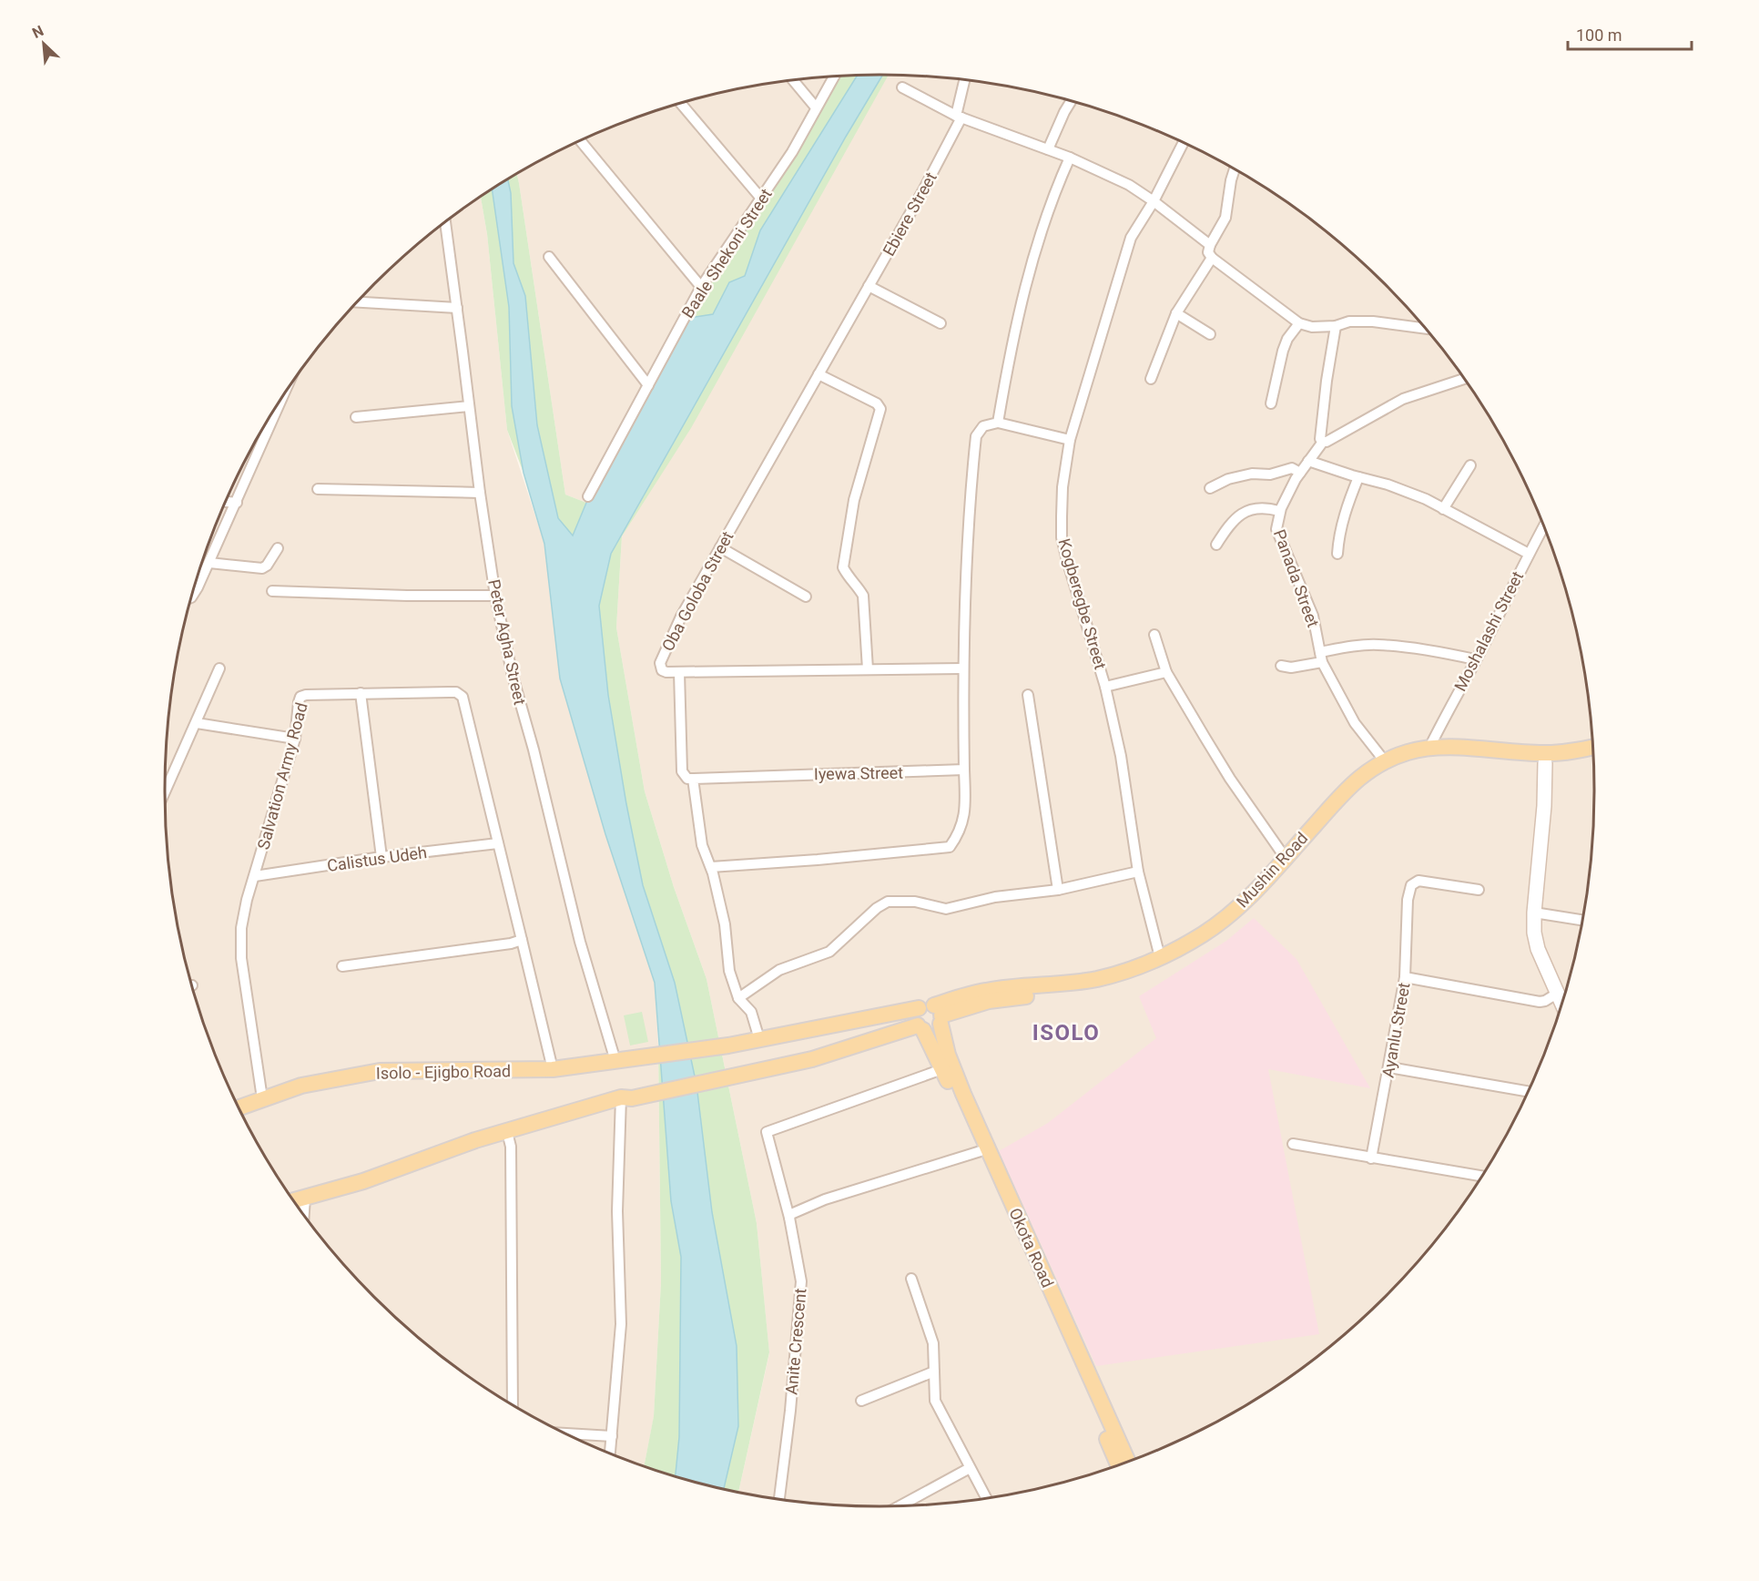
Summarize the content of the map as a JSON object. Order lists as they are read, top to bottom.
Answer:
{
  "streets": {
    "main road": ["Mushin Road", "Isolo - Ejigbo Road", "Okota Road"],
    "street": [
      "Ebiere Street",
      "Baale Shekoni Street",
      "Panada Street",
      "Oba Goloba Street",
      "Kogberegbe Street",
      "Moshalashi Street",
      "Peter Agha Street",
      "Iyewa Street",
      "Salvation Army Road",
      "Calistus Udeh",
      "Ayanlu Street",
      "Anite Crescent"
    ]
  },
  "crossings": [
    ["Ebiere Street", "Oba Goloba Street"],
    ["Panada Street", "Mushin Road"],
    ["Kogberegbe Street", "Mushin Road"],
    ["Moshalashi Street", "Mushin Road"],
    ["Peter Agha Street", "Isolo - Ejigbo Road"],
    ["Salvation Army Road", "Calistus Udeh"],
    ["Salvation Army Road", "Isolo - Ejigbo Road"],
    ["Mushin Road", "Okota Road"]
  ],
  "districts": ["ISOLO"],
  "scale_bar": "100 m",
  "north": "top left"
}
